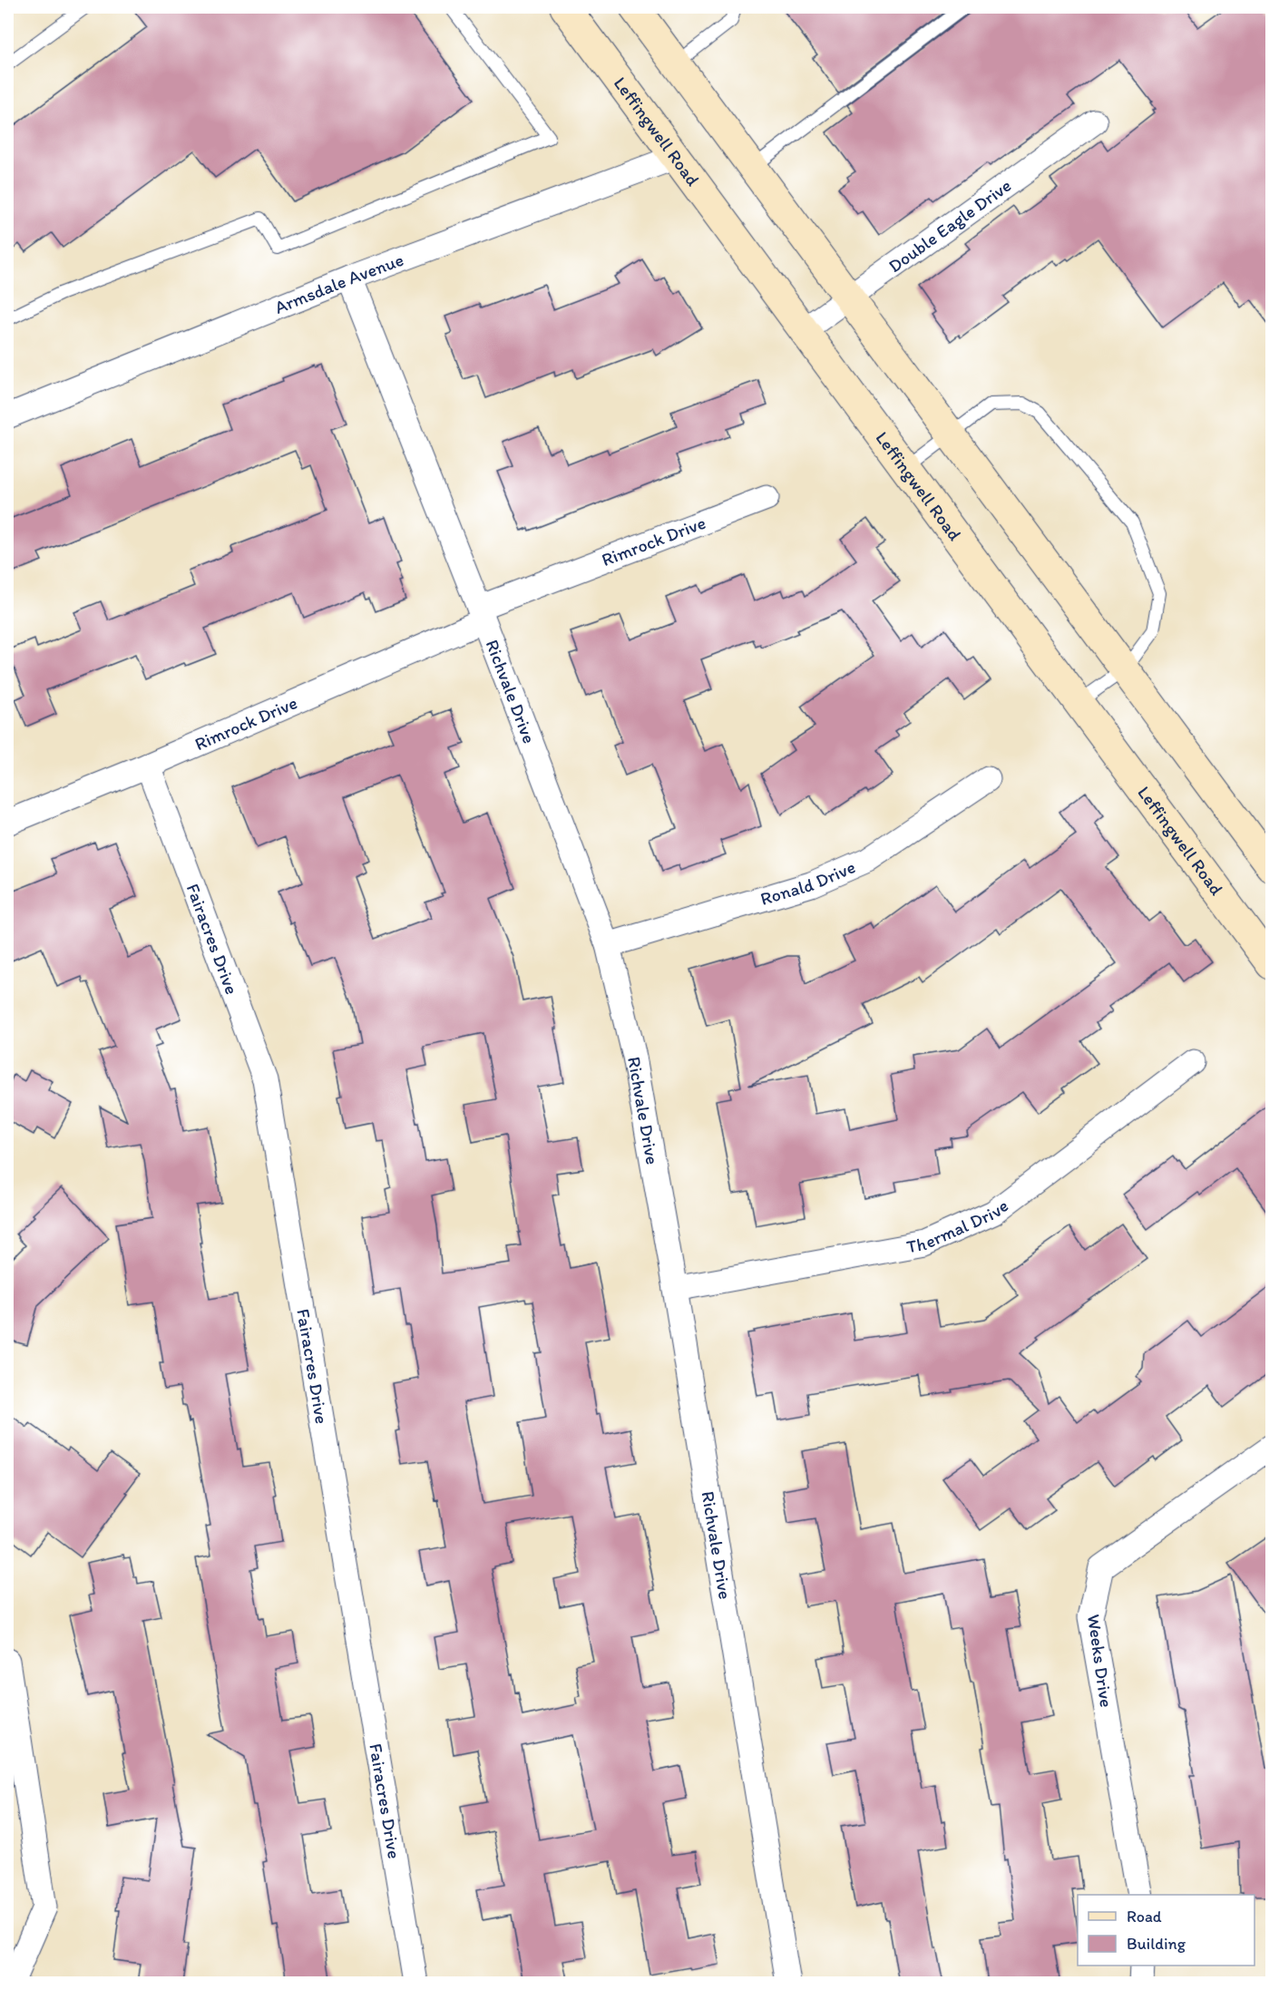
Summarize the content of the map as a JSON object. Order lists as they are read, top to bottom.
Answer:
{
  "streets": {
    "main road": ["Leffingwell Road"],
    "street": [
      "Double Eagle Drive",
      "Armsdale Avenue",
      "Rimrock Drive",
      "Richvale Drive",
      "Ronald Drive",
      "Fairacres Drive",
      "Thermal Drive",
      "Weeks Drive"
    ]
  },
  "crossings": [
    ["Leffingwell Road", "Double Eagle Drive"],
    ["Leffingwell Road", "Armsdale Avenue"],
    ["Armsdale Avenue", "Richvale Drive"],
    ["Rimrock Drive", "Richvale Drive"],
    ["Rimrock Drive", "Fairacres Drive"],
    ["Richvale Drive", "Ronald Drive"],
    ["Richvale Drive", "Thermal Drive"]
  ],
  "legend": ["Road", "Building"]
}
